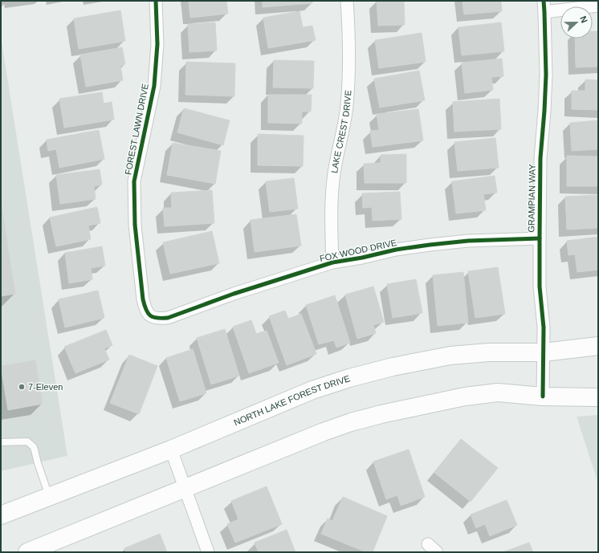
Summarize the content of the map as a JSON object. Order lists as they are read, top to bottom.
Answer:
{
  "streets": {
    "main road": ["NORTH LAKE FOREST DRIVE"],
    "street": [
      "FOREST LAWN DRIVE",
      "LAKE CREST DRIVE",
      "GRAMPIAN WAY",
      "FOX WOOD DRIVE"
    ]
  },
  "crossings": [
    ["FOREST LAWN DRIVE", "FOX WOOD DRIVE"],
    ["LAKE CREST DRIVE", "FOX WOOD DRIVE"],
    ["GRAMPIAN WAY", "FOX WOOD DRIVE"],
    ["GRAMPIAN WAY", "NORTH LAKE FOREST DRIVE"]
  ],
  "places": ["7-Eleven"],
  "north": "right"
}
